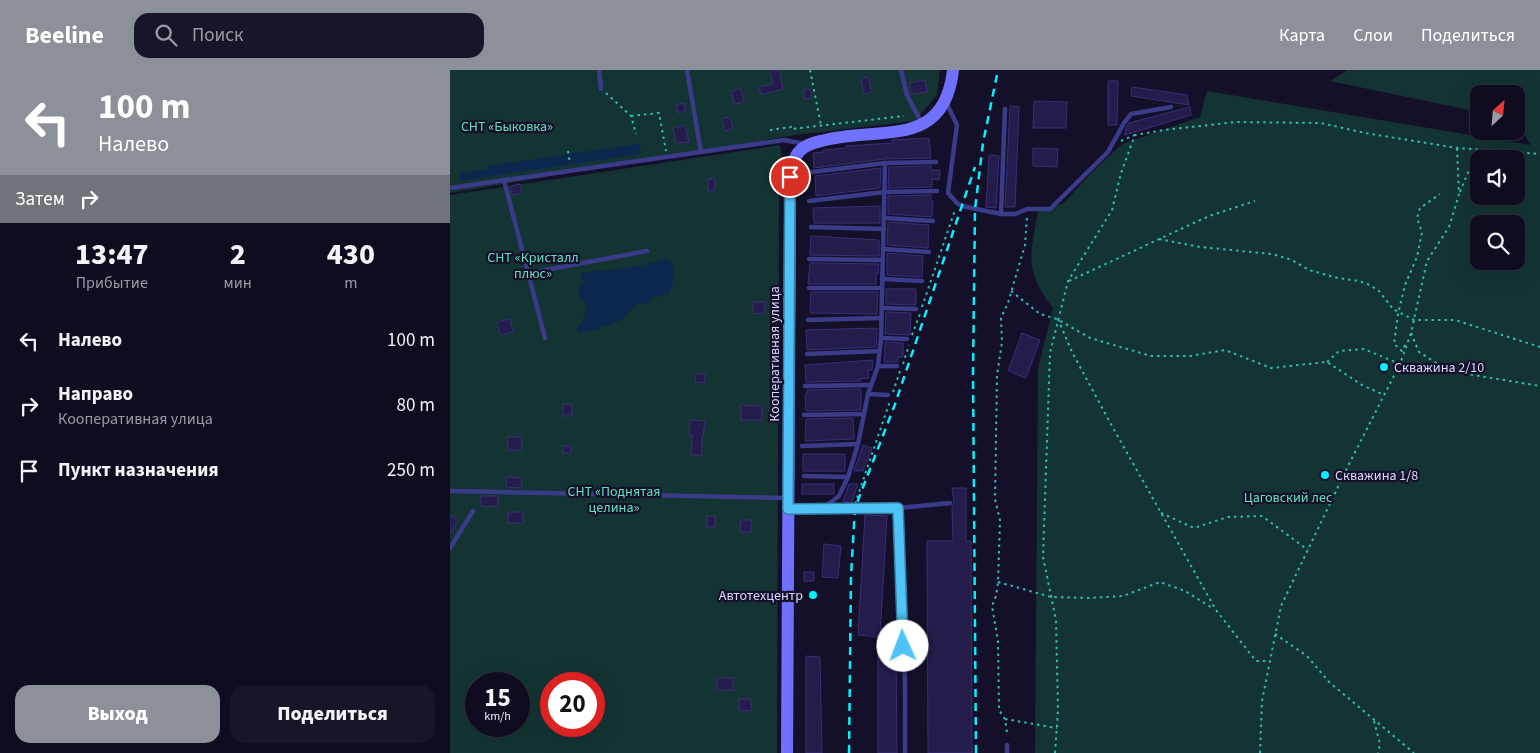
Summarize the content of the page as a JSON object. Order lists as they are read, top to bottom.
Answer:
{
  "streets": {
    "main road": ["Кооперативная улица"]
  },
  "parks": [
    "СНТ «Быковка»",
    "СНТ «Кристалл плюс»",
    "СНТ «Поднятая целина»",
    "Цаговский лес"
  ],
  "places": ["Скважина 2/10", "Скважина 1/8", "Автотехцентр"],
  "north": "top right",
  "page": {
    "header": "Beeline",
    "search": "Поиск",
    "nav": ["Карта", "Слои", "Поделиться"],
    "turn": ["100 m", "Налево"],
    "then": "Затем",
    "eta": [
      "13:47",
      "Прибытие",
      "2",
      "мин",
      "430",
      "m"
    ],
    "list": [
      {
        "name": "Налево",
        "value": "100 m"
      },
      {
        "name": "Направо",
        "note": "Кооперативная улица",
        "value": "80 m"
      },
      {
        "name": "Пункт назначения",
        "value": "250 m"
      }
    ],
    "speed": "15 km/h",
    "limit": "20",
    "buttons": ["Выход", "Поделиться"]
  }
}
